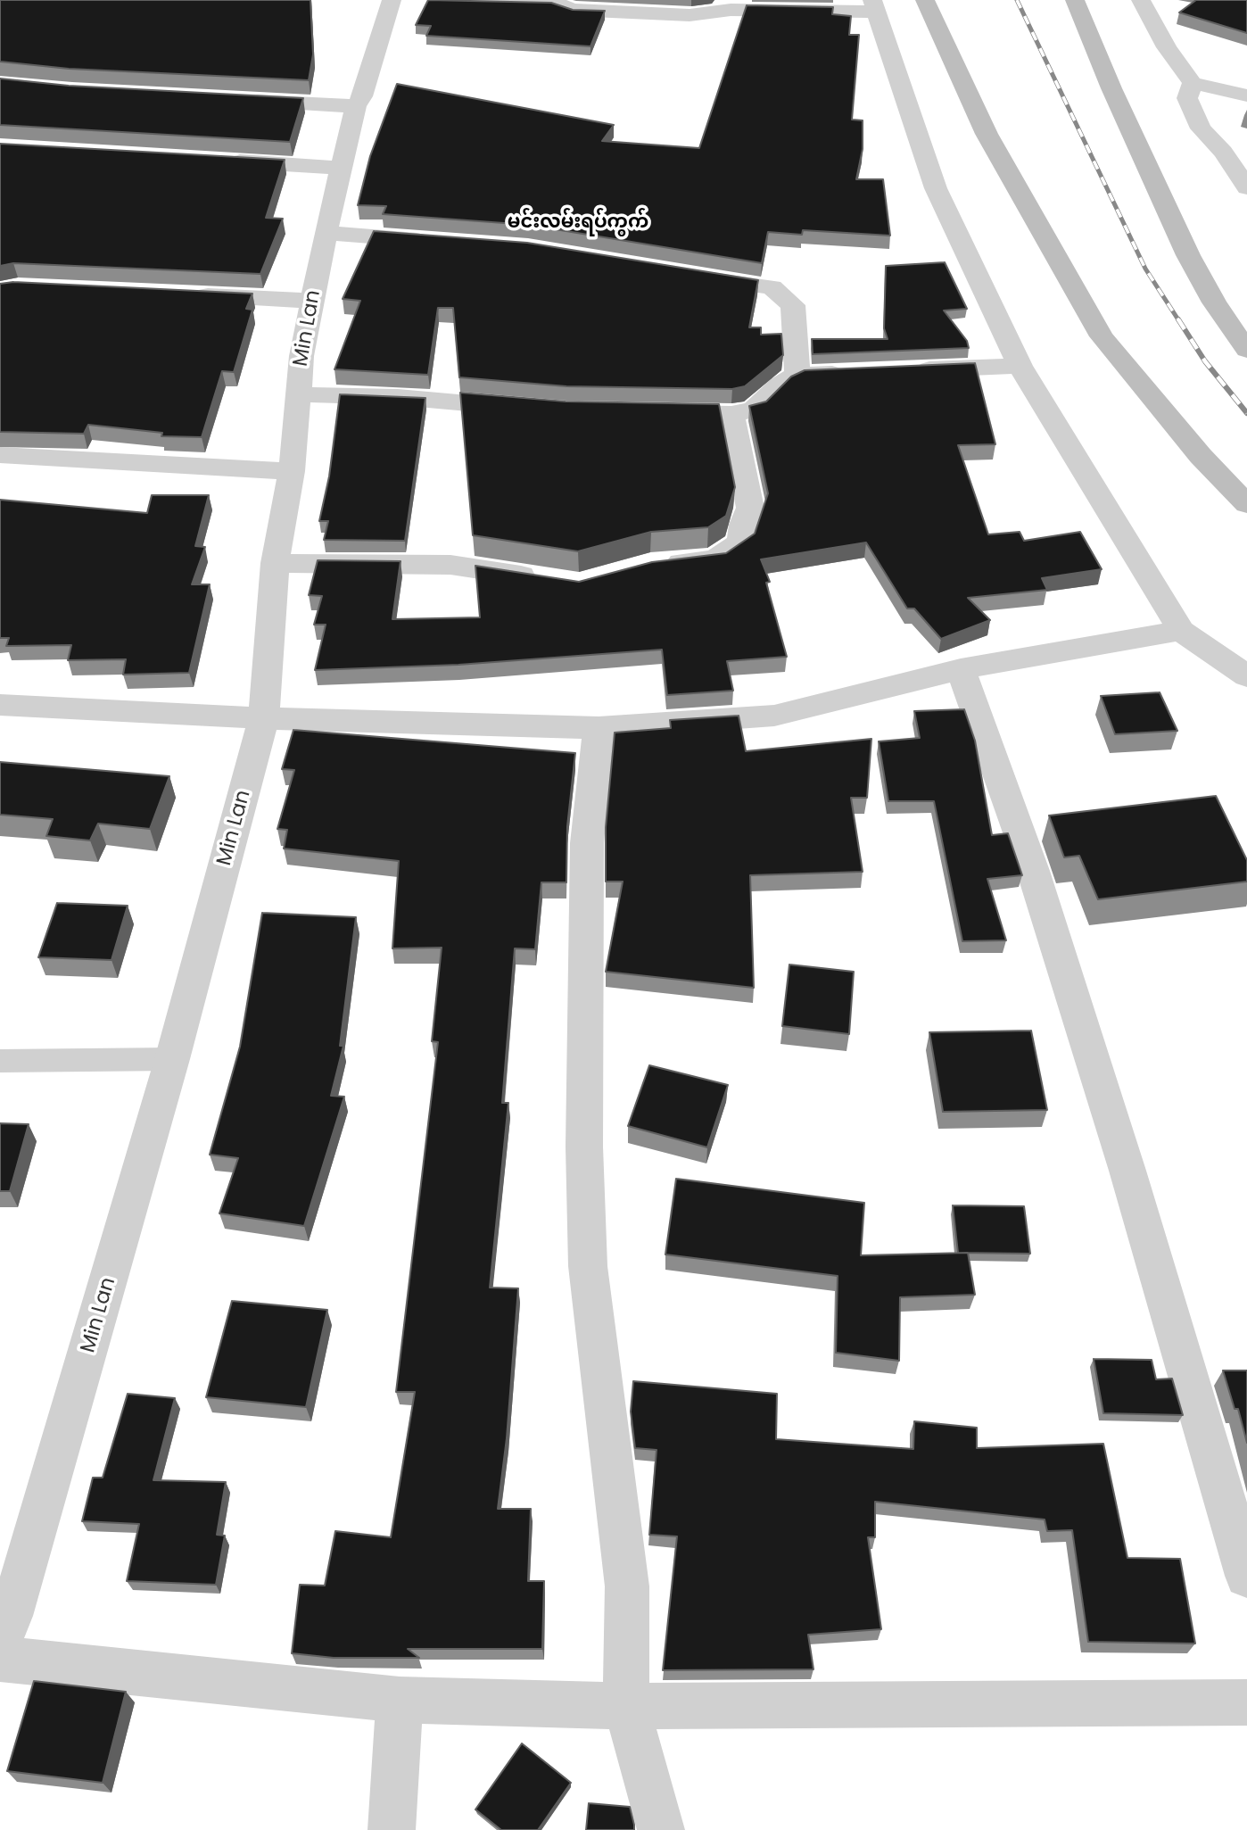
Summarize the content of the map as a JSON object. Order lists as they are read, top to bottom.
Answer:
{
  "streets": {
    "street": ["Min Lan"]
  },
  "districts": ["မင်းလမ်းရပ်ကွက်"]
}
